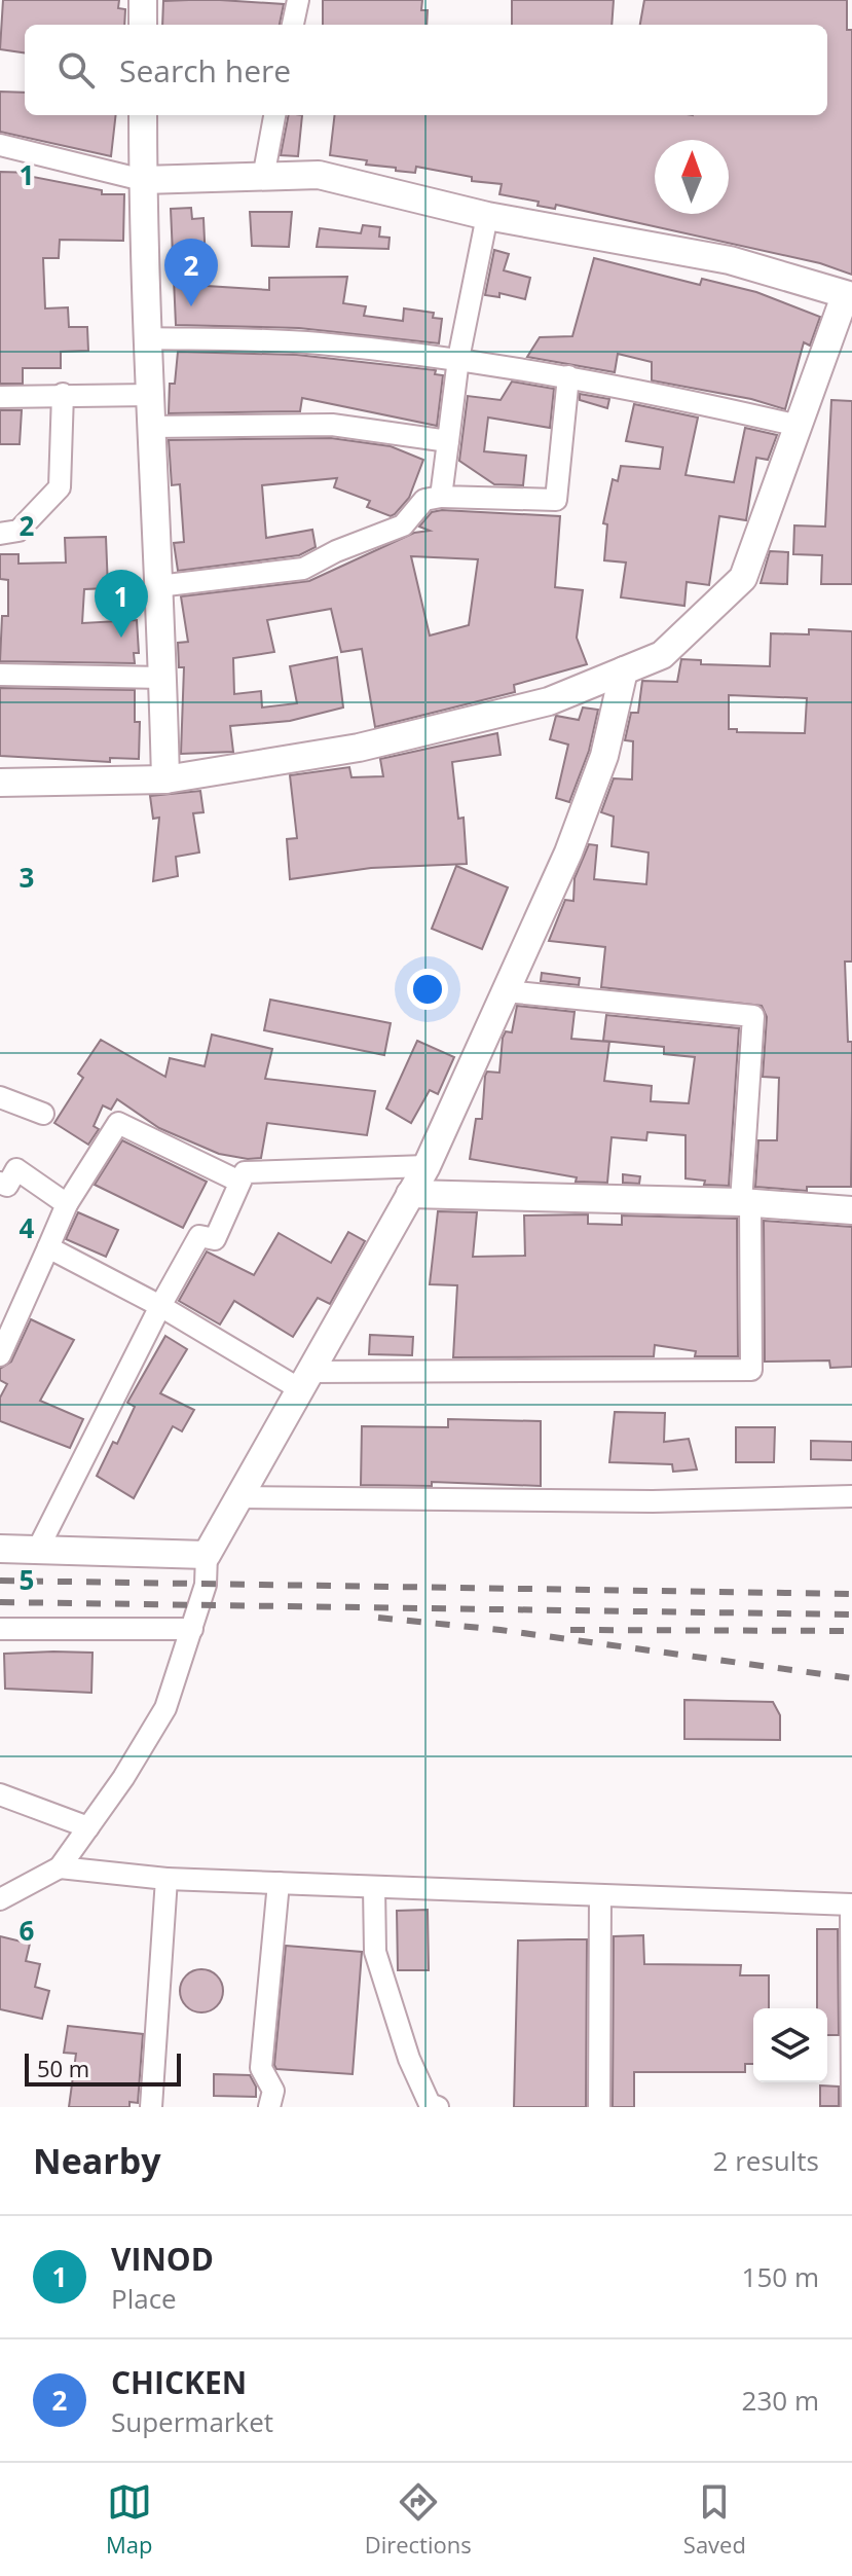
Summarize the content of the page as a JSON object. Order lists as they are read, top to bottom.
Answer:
{
  "scale_bar": "50 m",
  "north": "top",
  "page": {
    "search": "Search here",
    "pins": ["2", "1"],
    "scale": "50 m",
    "heading": ["Nearby", "2 results"],
    "list": [
      {
        "mark": "1",
        "name": "VINOD",
        "note": "Place",
        "value": "150 m"
      },
      {
        "mark": "2",
        "name": "CHICKEN",
        "note": "Supermarket",
        "value": "230 m"
      }
    ],
    "nav": ["Map", "Directions", "Saved"]
  },
  "grid": {
    "rows": [
      "1",
      "2",
      "3",
      "4",
      "5",
      "6"
    ]
  }
}
